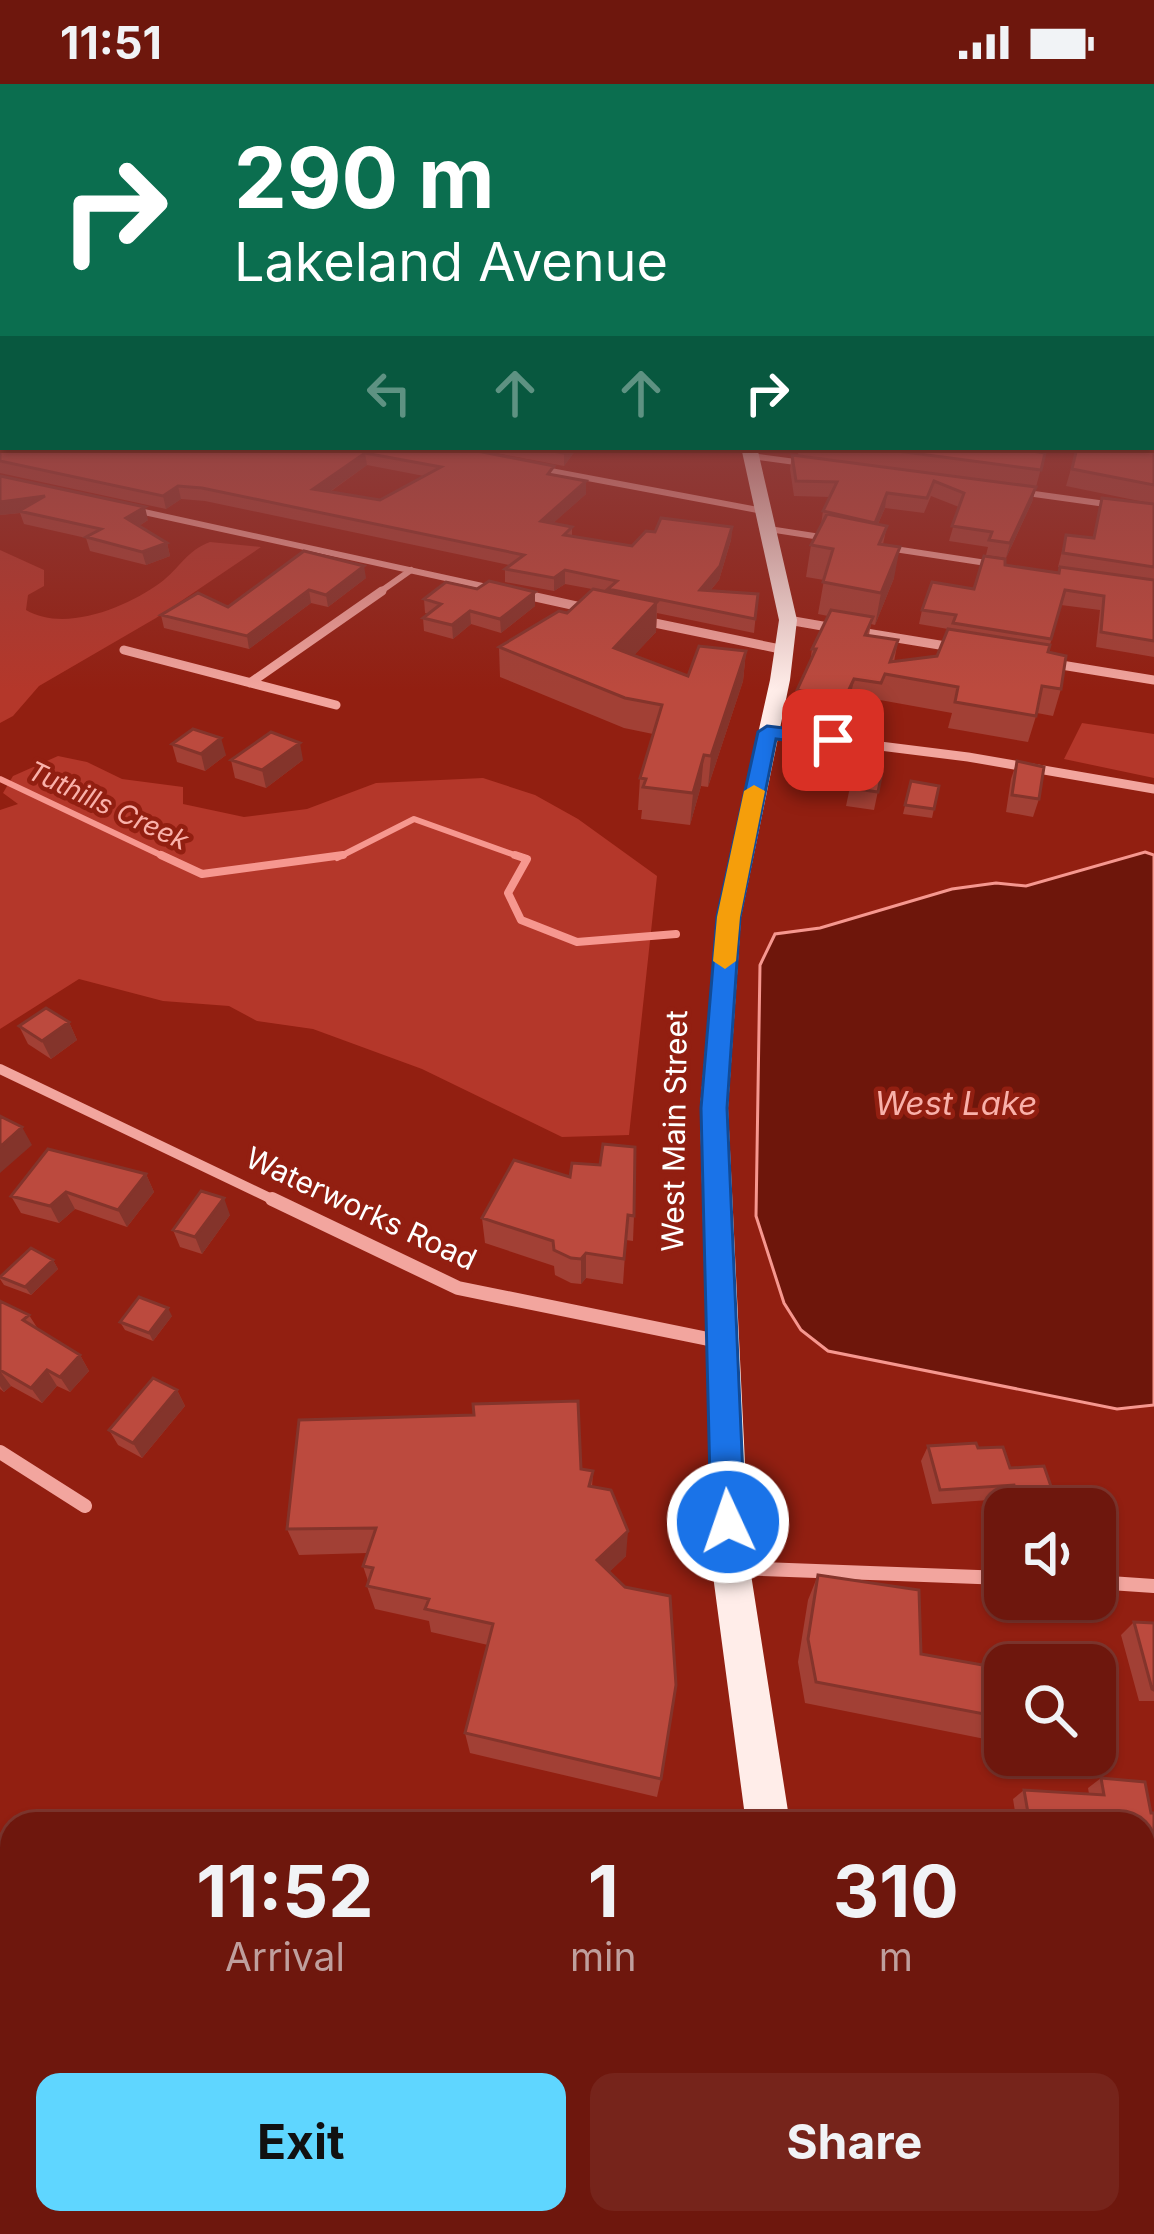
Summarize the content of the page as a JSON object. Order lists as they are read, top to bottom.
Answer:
{
  "streets": {
    "main road": ["West Main Street"],
    "street": ["Waterworks Road"]
  },
  "crossings": [
    ["West Main Street", "Waterworks Road"]
  ],
  "water": ["Tuthills Creek", "West Lake"],
  "page": {
    "status": "11:51",
    "turn": ["290 m", "Lakeland Avenue"],
    "eta": [
      "11:52",
      "Arrival",
      "1",
      "min",
      "310",
      "m"
    ],
    "buttons": ["Exit", "Share"]
  }
}
